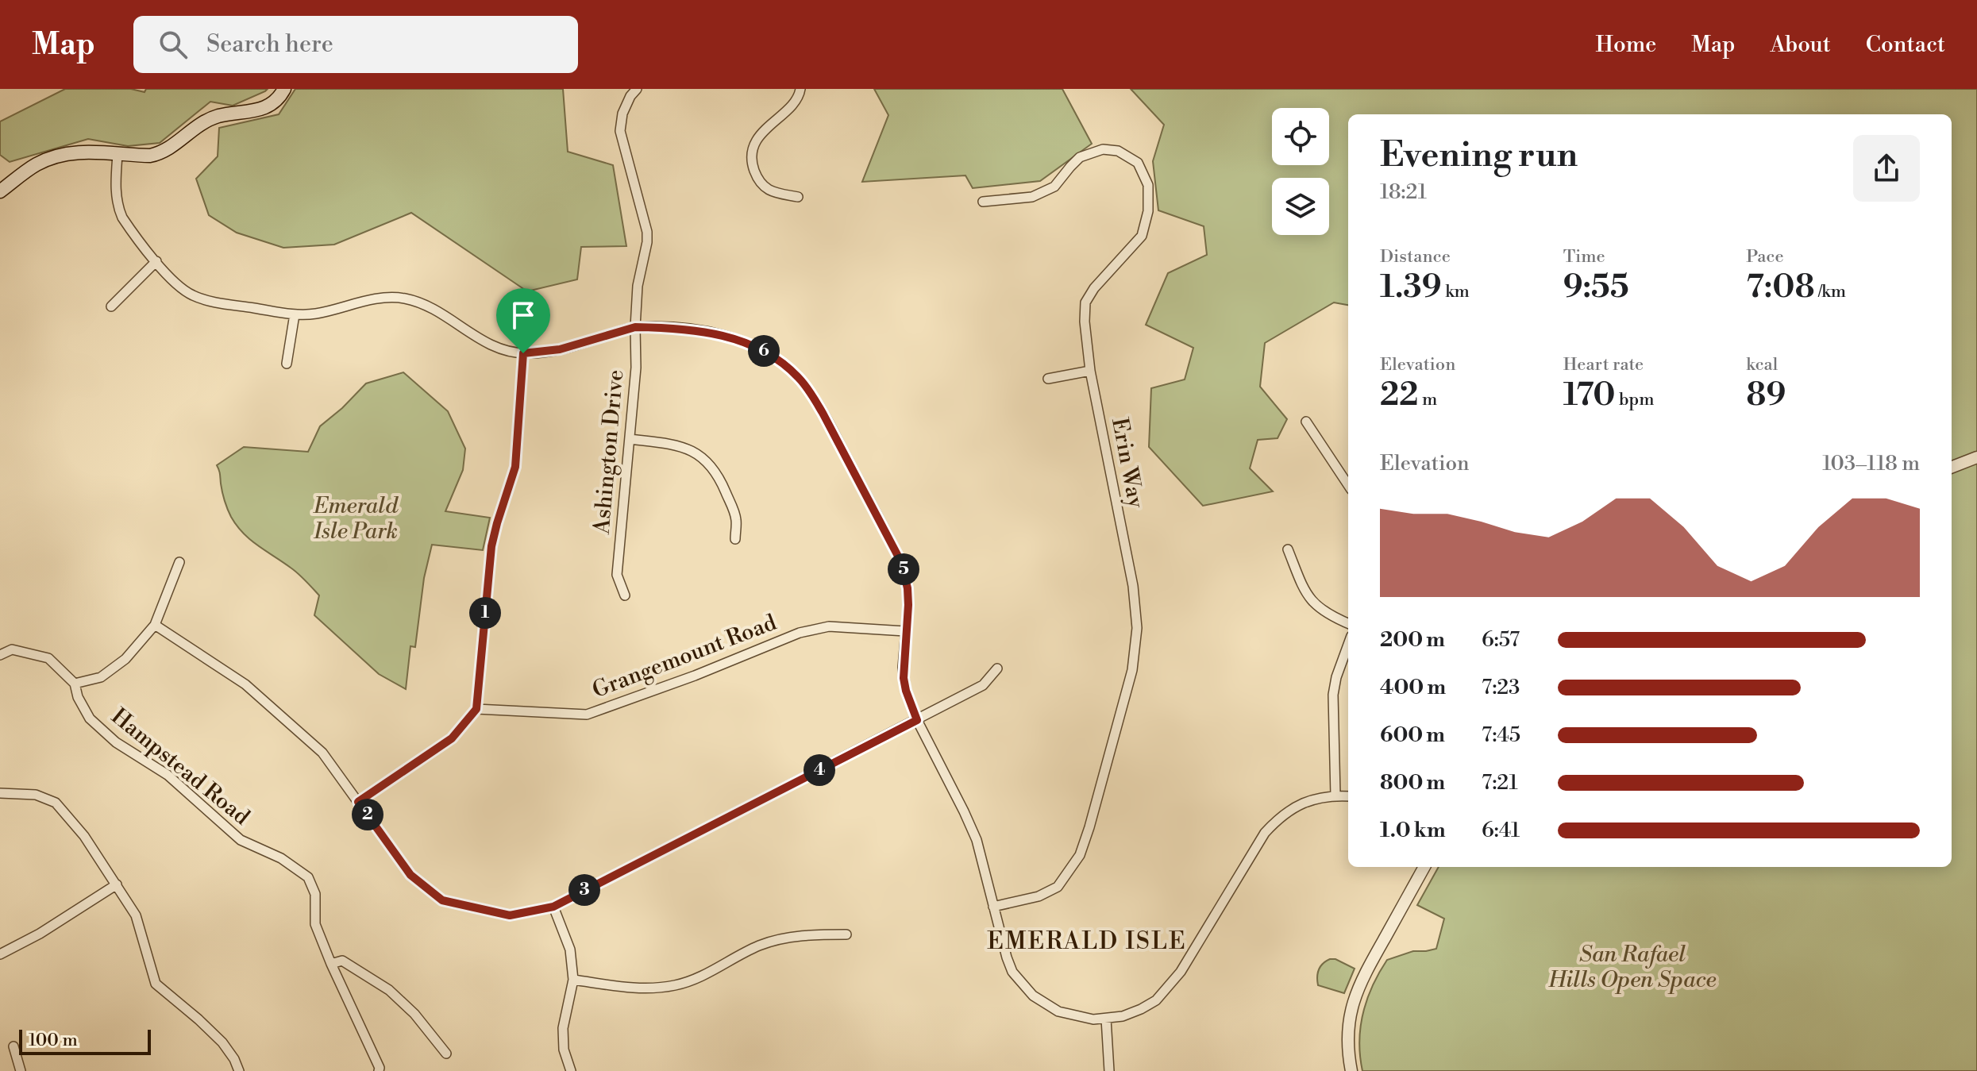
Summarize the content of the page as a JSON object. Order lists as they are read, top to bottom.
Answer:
{
  "streets": {
    "street": [
      "Ashington Drive",
      "Erin Way",
      "Grangemount Road",
      "Hampstead Road"
    ]
  },
  "districts": ["EMERALD ISLE"],
  "parks": ["Emerald Isle Park", "San Rafael Hills Open Space"],
  "scale_bar": "100 m",
  "page": {
    "header": "Map",
    "search": "Search here",
    "nav": [
      "Home",
      "Map",
      "About",
      "Contact"
    ],
    "heading": ["Evening run", "18:21"],
    "stats": [
      ["Distance", "1.39 km"],
      ["Time", "9:55"],
      ["Pace", "7:08 /km"],
      ["Elevation", "22 m"],
      ["Heart rate", "170 bpm"],
      ["kcal", "89"]
    ],
    "pins": [
      "6",
      "5",
      "1",
      "4",
      "2",
      "3"
    ],
    "chart": ["Elevation", "103–118 m"],
    "list": [
      {
        "name": "200 m",
        "note": "6:57"
      },
      {
        "name": "400 m",
        "note": "7:23"
      },
      {
        "name": "600 m",
        "note": "7:45"
      },
      {
        "name": "800 m",
        "note": "7:21"
      },
      {
        "name": "1.0 km",
        "note": "6:41"
      }
    ],
    "scale": "100 m"
  }
}
